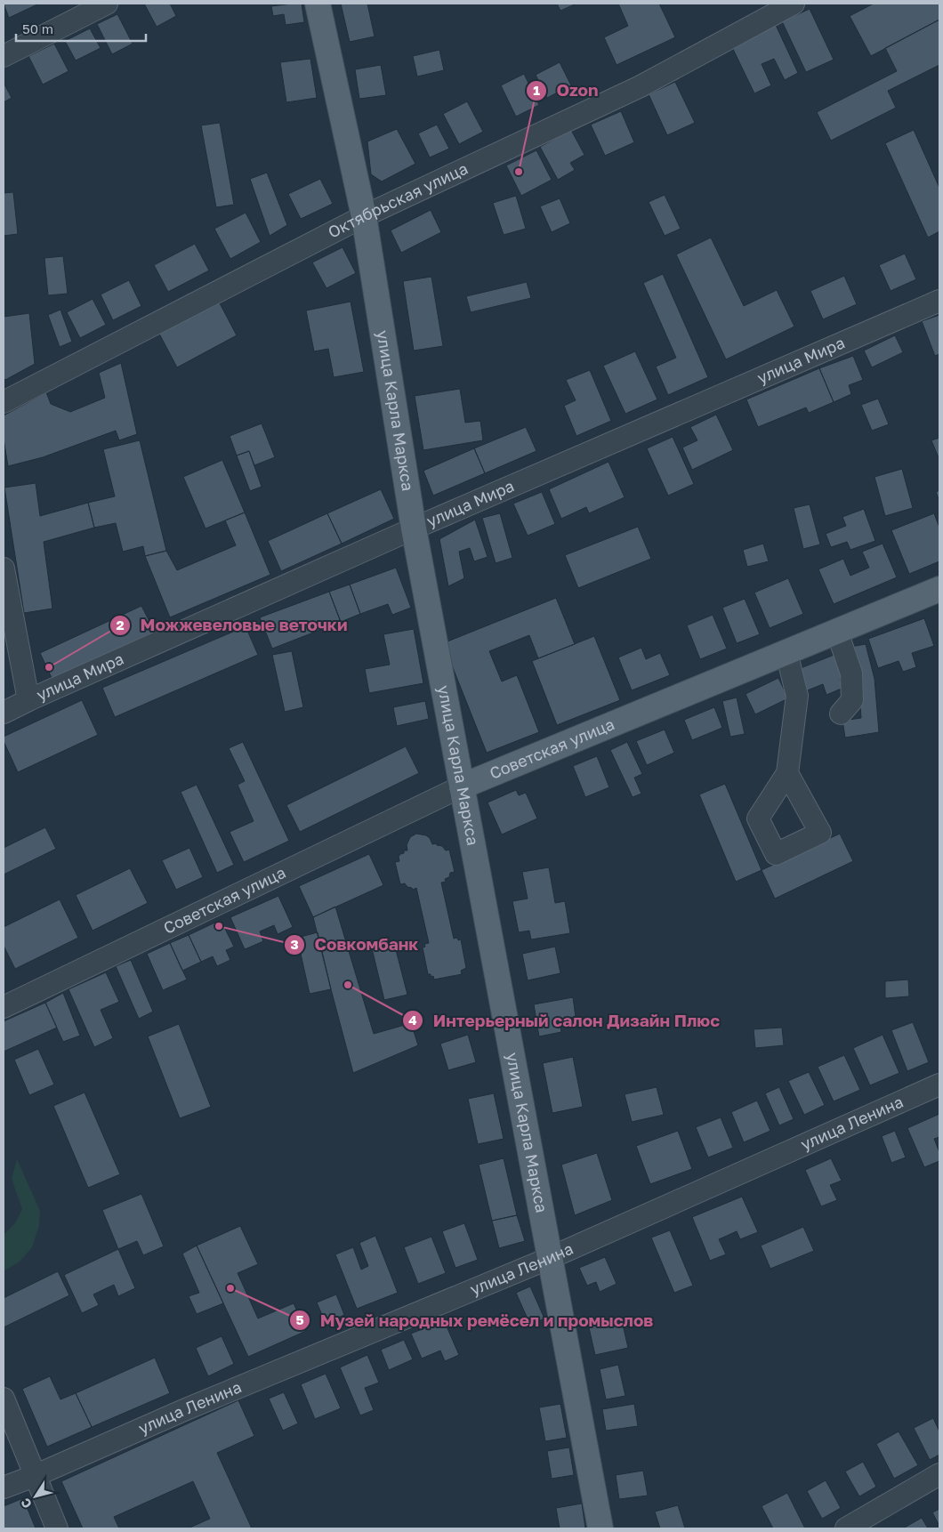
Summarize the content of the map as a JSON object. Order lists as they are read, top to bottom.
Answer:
{
  "streets": {
    "main road": ["улица Карла Маркса", "Советская улица"],
    "street": ["Октябрьская улица", "улица Мира", "улица Ленина"]
  },
  "crossings": [
    ["Октябрьская улица", "улица Карла Маркса"],
    ["улица Мира", "улица Карла Маркса"],
    ["улица Карла Маркса", "Советская улица"],
    ["улица Карла Маркса", "улица Ленина"]
  ],
  "places": [
    "Ozon",
    "Можжевеловые веточки",
    "Совкомбанк",
    "Интерьерный салон Дизайн Плюс",
    "Музей народных ремёсел и промыслов"
  ],
  "scale_bar": "50 m",
  "north": "bottom left"
}
